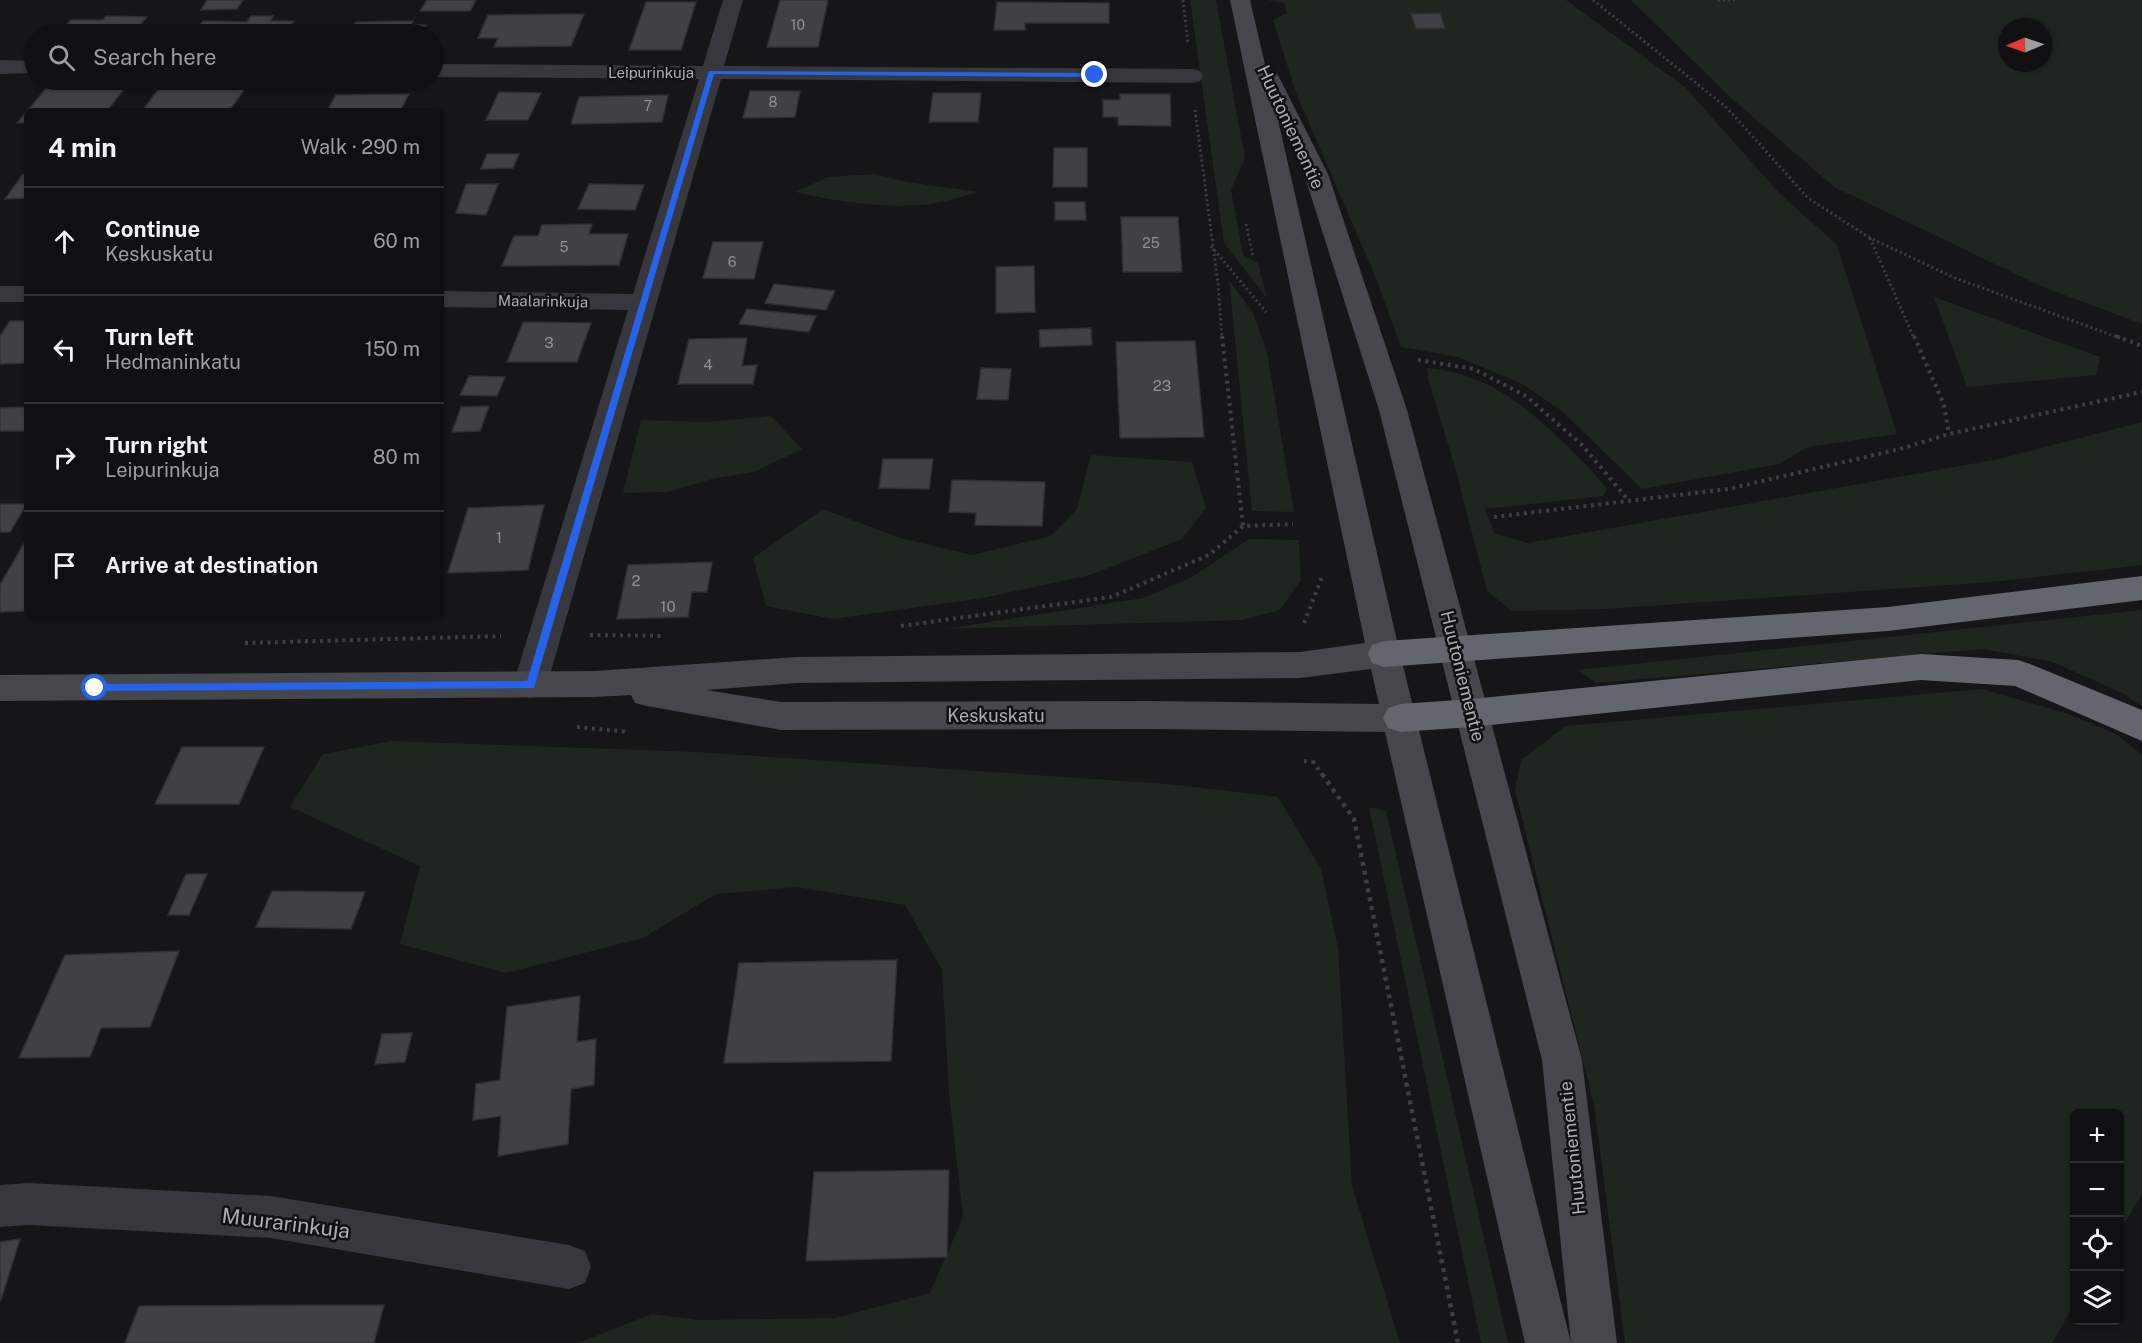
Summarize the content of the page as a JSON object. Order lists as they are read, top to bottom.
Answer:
{
  "streets": {
    "main road": ["Huutoniementie", "Keskuskatu"],
    "street": ["Leipurinkuja", "Maalarinkuja", "Muurarinkuja"]
  },
  "crossings": [
    ["Huutoniementie", "Keskuskatu"]
  ],
  "house_numbers": [
    "10",
    "8",
    "7",
    "25",
    "5",
    "6",
    "3",
    "4",
    "23",
    "1",
    "2",
    "10"
  ],
  "north": "left",
  "page": {
    "search": "Search here",
    "heading": ["4 min", "Walk · 290 m"],
    "list": [
      ["Continue", "Keskuskatu", "60 m"],
      ["Turn left", "Hedmaninkatu", "150 m"],
      ["Turn right", "Leipurinkuja", "80 m"],
      "Arrive at destination"
    ],
    "map_buttons": ["+", "−"]
  }
}
